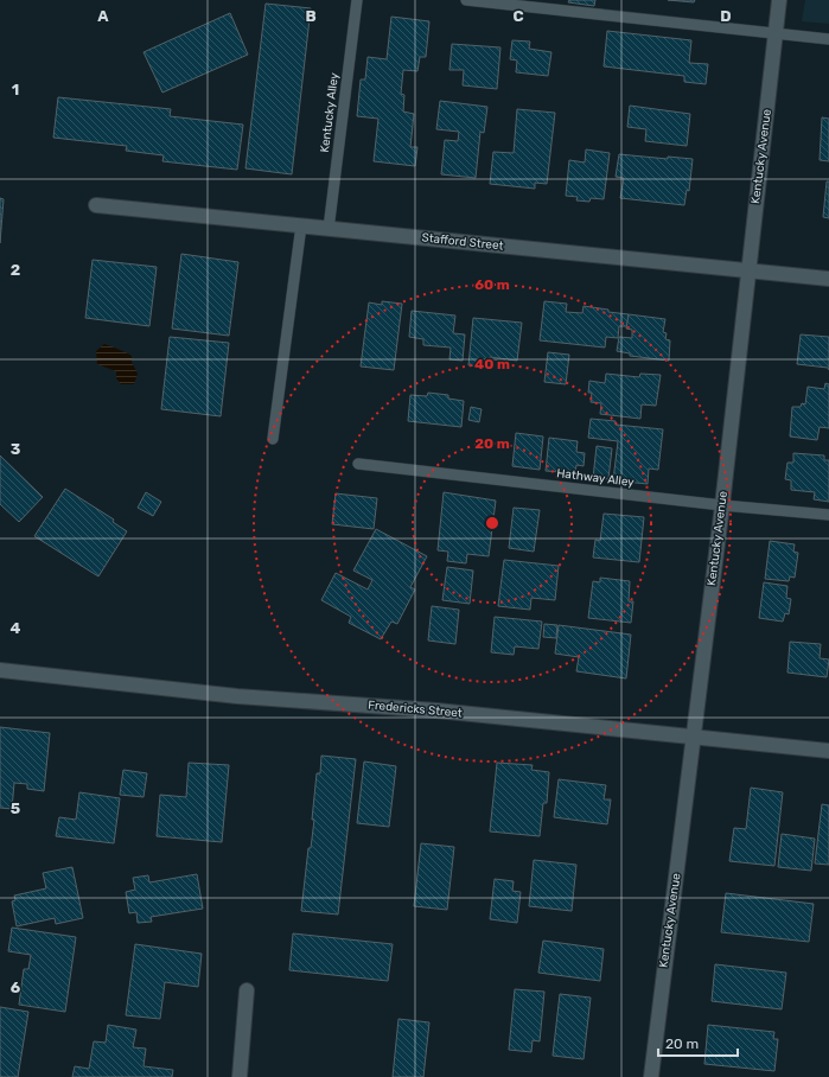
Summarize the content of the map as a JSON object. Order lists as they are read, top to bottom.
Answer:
{
  "streets": {
    "street": ["Kentucky Avenue", "Stafford Street", "Fredericks Street"],
    "lane": ["Kentucky Alley", "Hathway Alley"]
  },
  "crossings": [
    ["Kentucky Alley", "Stafford Street"],
    ["Kentucky Avenue", "Stafford Street"],
    ["Kentucky Avenue", "Hathway Alley"],
    ["Kentucky Avenue", "Fredericks Street"]
  ],
  "scale_bar": "20 m",
  "grid": {
    "columns": [
      "A",
      "B",
      "C",
      "D"
    ],
    "rows": [
      "1",
      "2",
      "3",
      "4",
      "5",
      "6"
    ]
  },
  "rings": ["60 m", "40 m", "20 m"]
}
